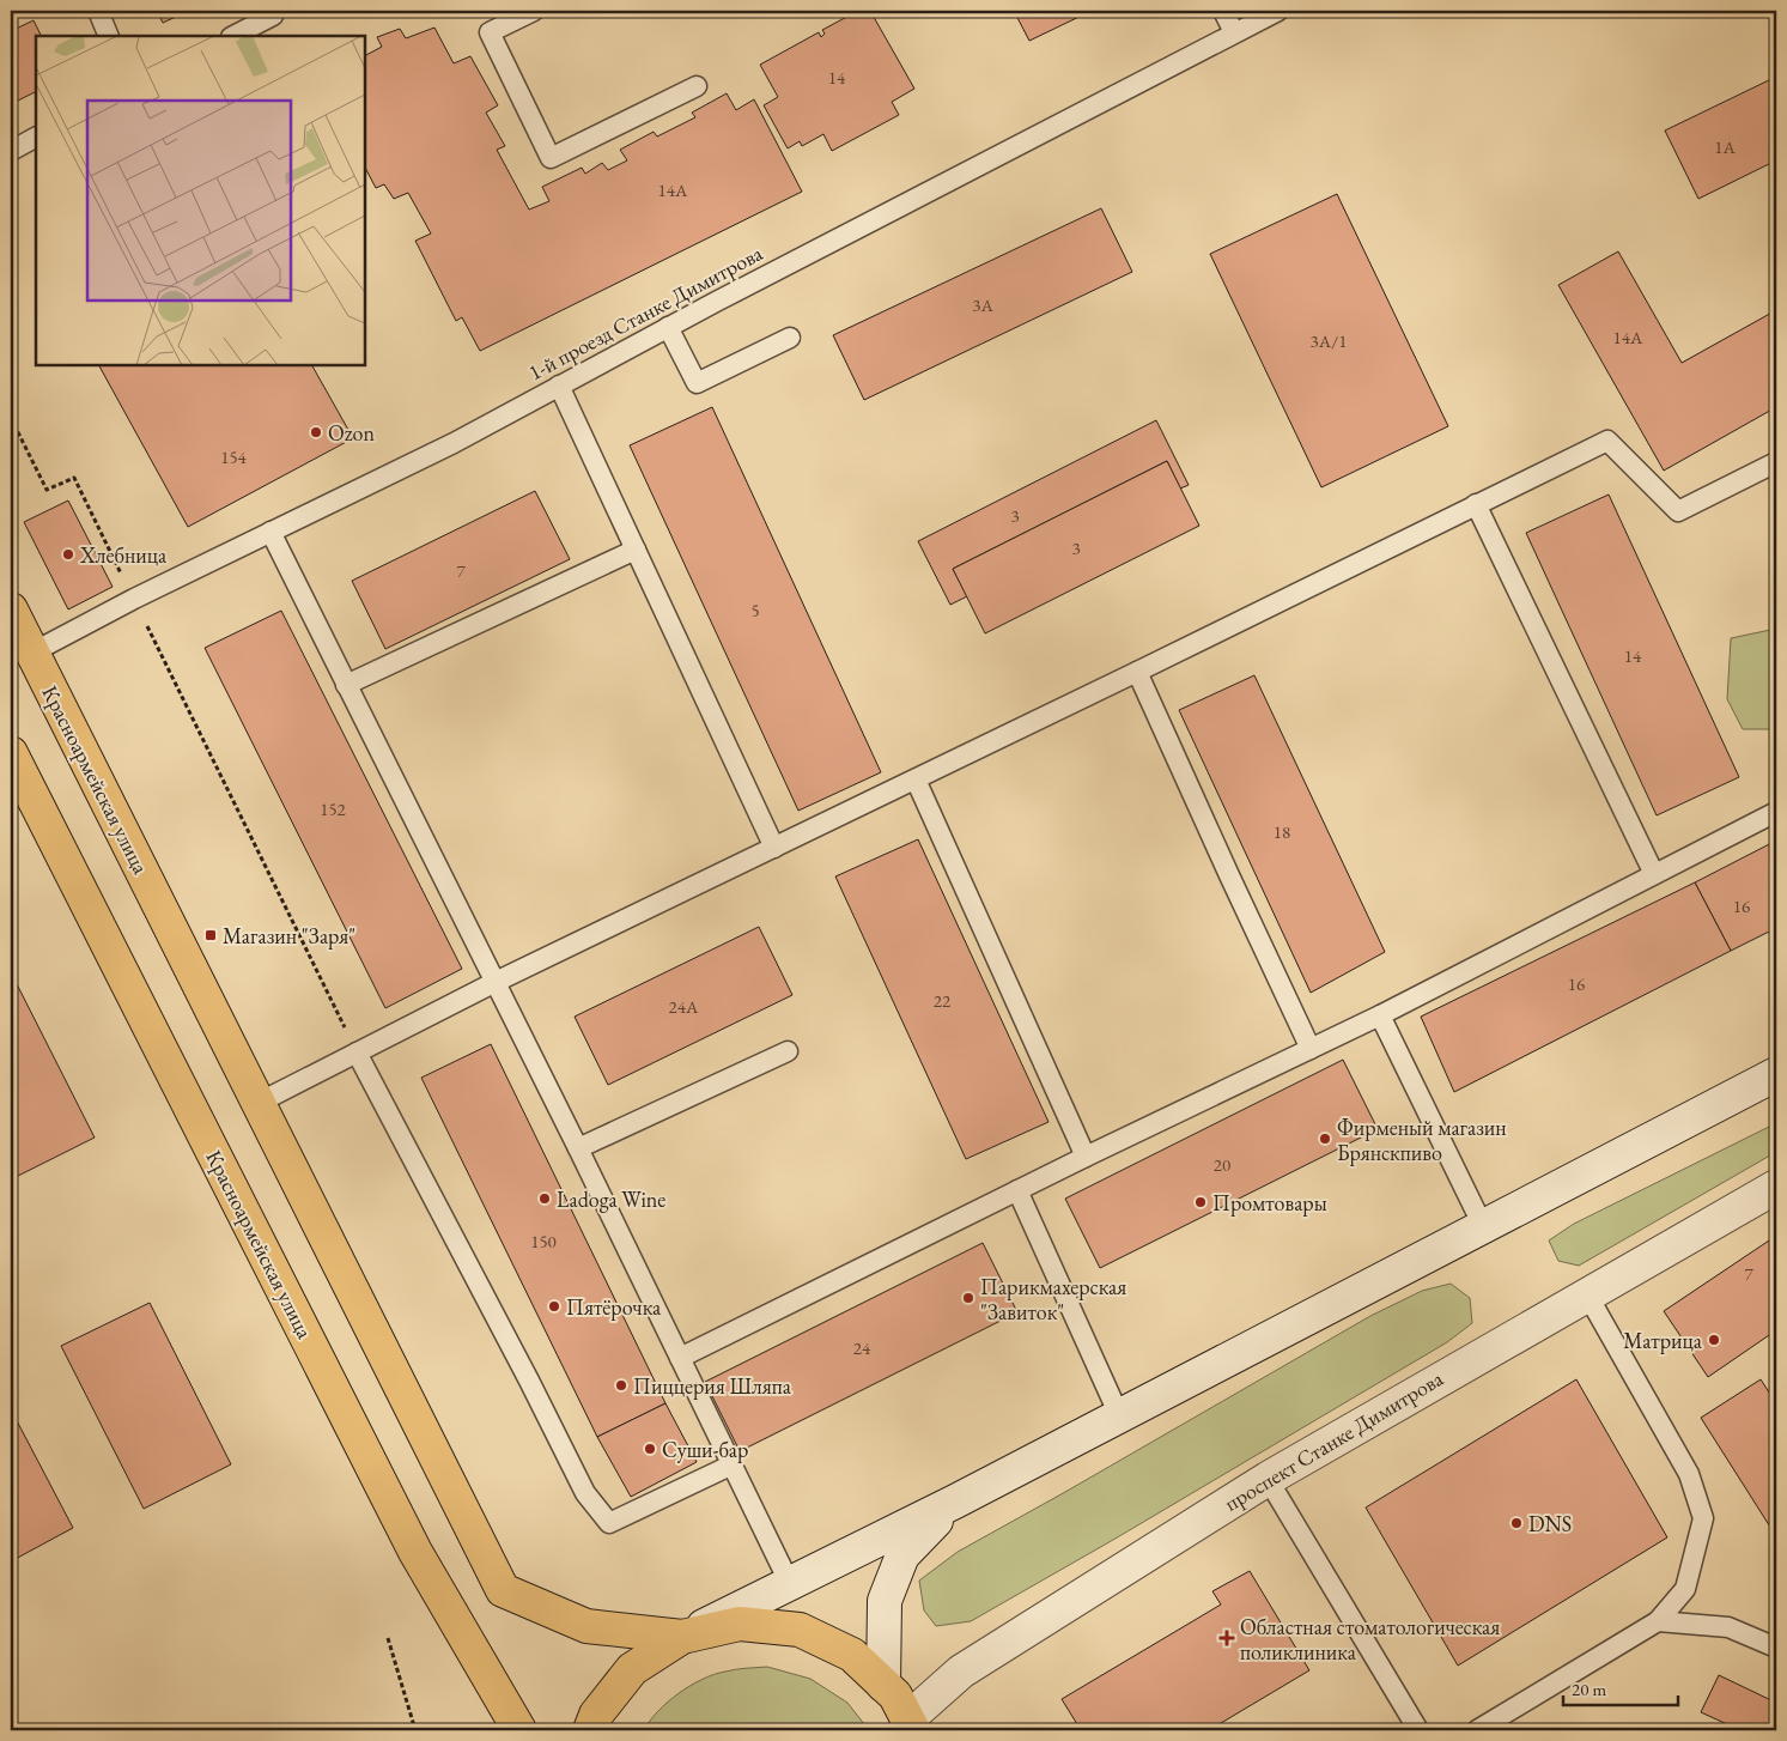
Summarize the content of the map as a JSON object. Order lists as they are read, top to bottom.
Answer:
{
  "streets": {
    "main road": ["Красноармейская улица", "проспект Станке Димитрова"],
    "lane": ["1-й проезд Станке Димитрова"]
  },
  "crossings": [
    ["1-й проезд Станке Димитрова", "Красноармейская улица"]
  ],
  "places": {
    "other": [
      "Ozon",
      "Хлебница",
      "Фирменый магазин Брянскпиво",
      "Ladoga Wine",
      "Промтовары",
      "Парикмахерская \"Завиток\"",
      "Пятёрочка",
      "Матрица",
      "Пиццерия Шляпа",
      "Суши-бар",
      "DNS"
    ],
    "transit": ["Магазин \"Заря\""],
    "health": ["Областная стоматологическая поликлиника"]
  },
  "house_numbers": [
    "14",
    "1А",
    "14А",
    "3А",
    "14А",
    "3А/1",
    "154",
    "3",
    "3",
    "7",
    "5",
    "14",
    "152",
    "18",
    "16",
    "16",
    "22",
    "24А",
    "20",
    "150",
    "7",
    "24"
  ],
  "scale_bar": "20 m"
}
